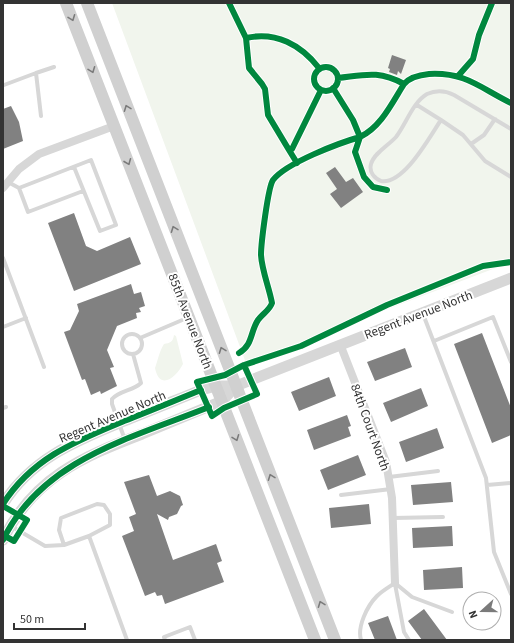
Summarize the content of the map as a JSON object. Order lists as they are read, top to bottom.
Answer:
{
  "streets": {
    "main road": ["85th Avenue North"],
    "street": ["Regent Avenue North", "84th Court North"]
  },
  "crossings": [
    ["Regent Avenue North", "85th Avenue North"],
    ["Regent Avenue North", "84th Court North"]
  ],
  "scale_bar": "50 m",
  "north": "left"
}
